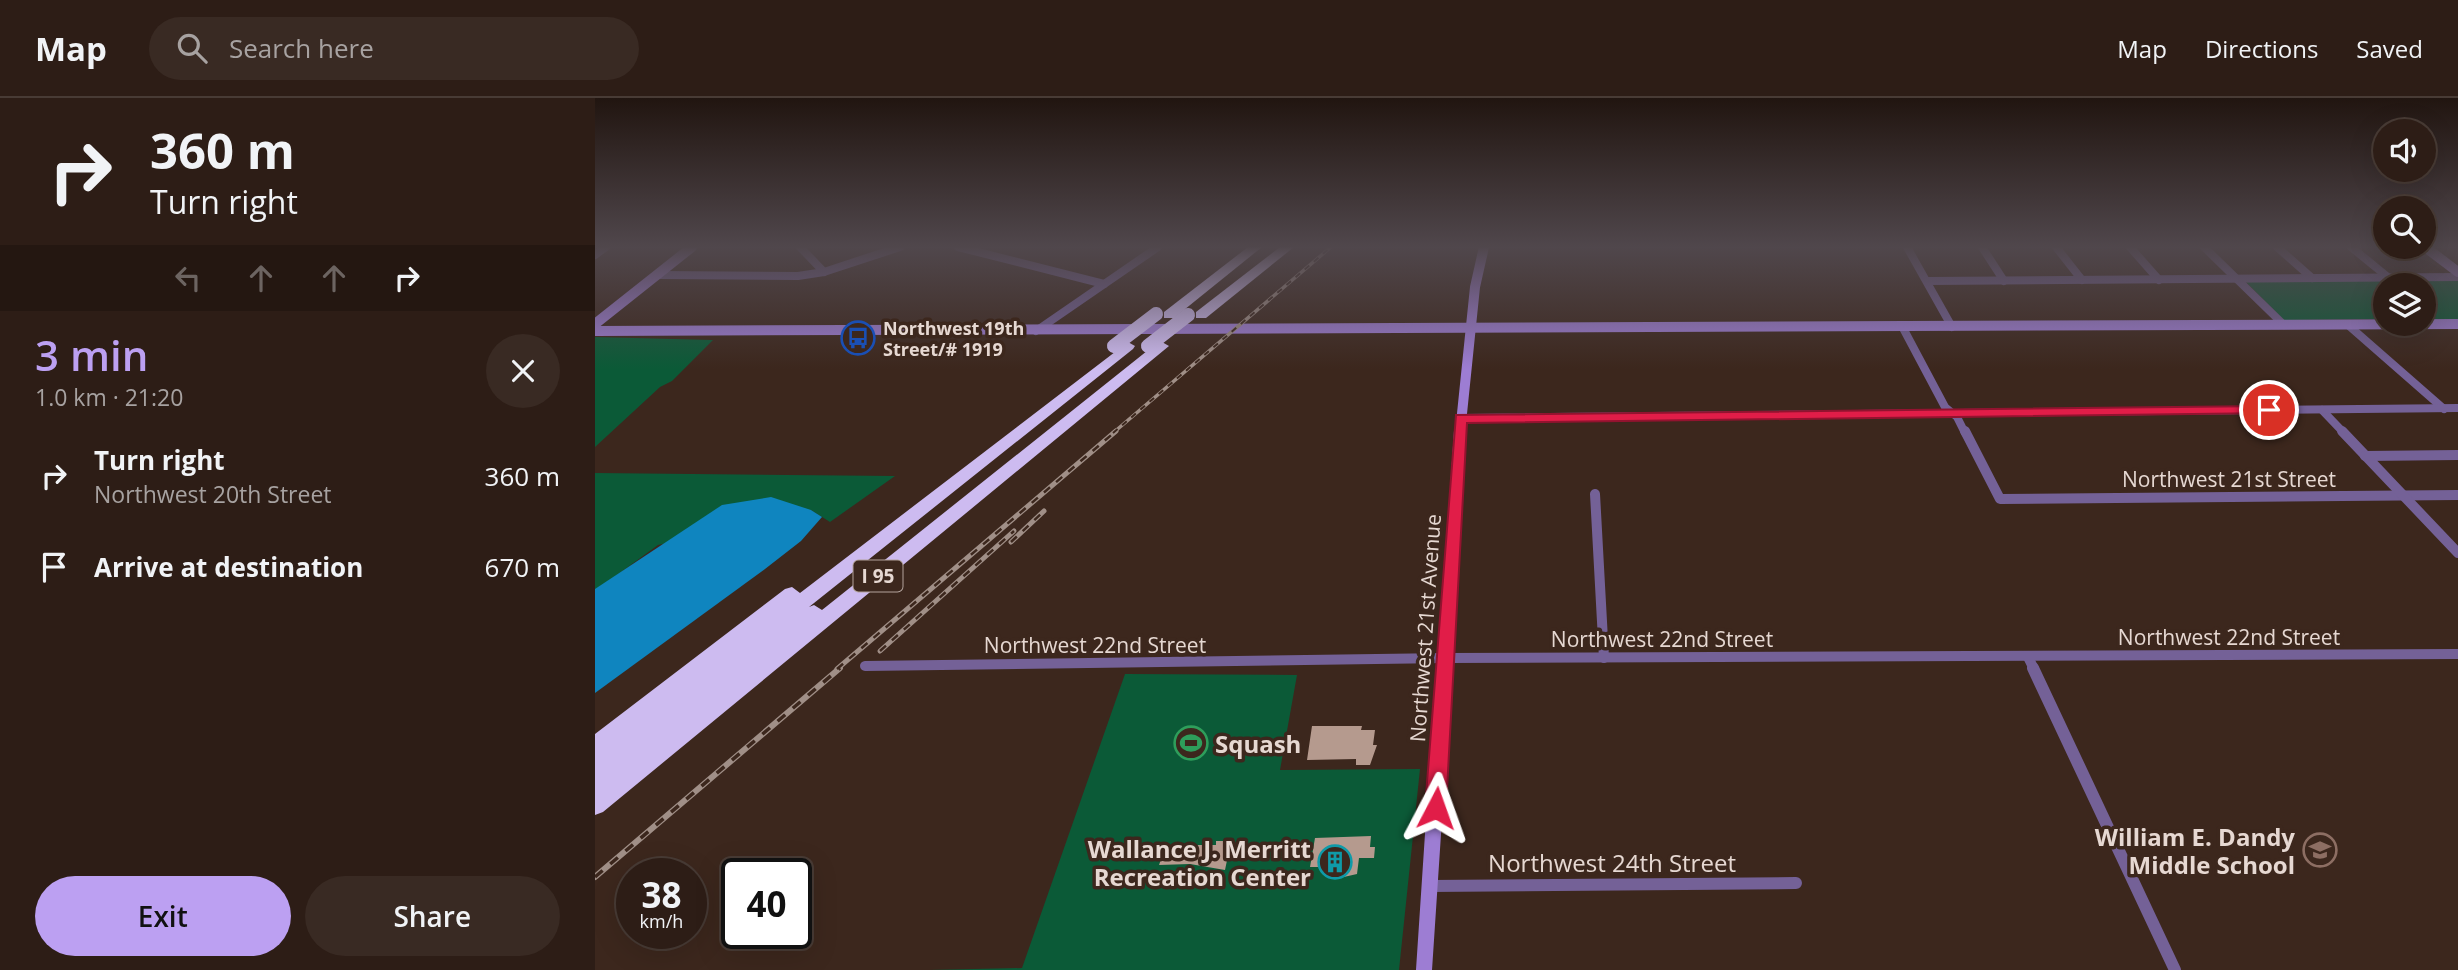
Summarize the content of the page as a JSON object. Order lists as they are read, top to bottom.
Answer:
{
  "streets": {
    "highway": ["I 95"],
    "street": [
      "Northwest 21st Street",
      "Northwest 21st Avenue",
      "Northwest 22nd Street",
      "Northwest 24th Street"
    ]
  },
  "crossings": [
    ["Northwest 21st Avenue", "Northwest 22nd Street"],
    ["Northwest 21st Avenue", "Northwest 24th Street"]
  ],
  "places": {
    "bus stop": ["Northwest 19th Street/# 1919"],
    "sports": ["Squash"],
    "school or university": ["William E. Dandy Middle School"],
    "building": ["Wallance J. Merritt Recreation Center"]
  },
  "page": {
    "header": "Map",
    "search": "Search here",
    "nav": ["Map", "Directions", "Saved"],
    "turn": ["360 m", "Turn right"],
    "heading": ["3 min", "1.0 km · 21:20"],
    "list": [
      {
        "name": "Turn right",
        "note": "Northwest 20th Street",
        "value": "360 m"
      },
      {
        "name": "Arrive at destination",
        "value": "670 m"
      }
    ],
    "speed": "38 km/h",
    "limit": "40",
    "buttons": ["Exit", "Share"]
  }
}
